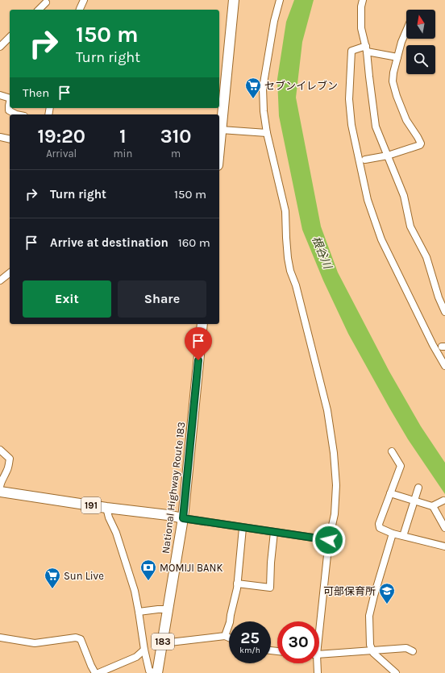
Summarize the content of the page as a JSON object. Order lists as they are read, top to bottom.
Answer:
{
  "streets": {
    "highway": ["National Highway Route 183", "191", "183"]
  },
  "crossings": [
    ["National Highway Route 183", "191"]
  ],
  "water": ["根谷川"],
  "places": {
    "supermarket": ["セブンイレブン", "Sun Live"],
    "bank": ["MOMIJI BANK"],
    "school or university": ["可部保育所"]
  },
  "north": "top",
  "page": {
    "turn": ["150 m", "Turn right"],
    "then": "Then",
    "eta": [
      "19:20",
      "Arrival",
      "1",
      "min",
      "310",
      "m"
    ],
    "list": [
      {
        "name": "Turn right",
        "value": "150 m"
      },
      {
        "name": "Arrive at destination",
        "value": "160 m"
      }
    ],
    "buttons": ["Exit", "Share"],
    "speed": "25 km/h",
    "limit": "30"
  }
}
